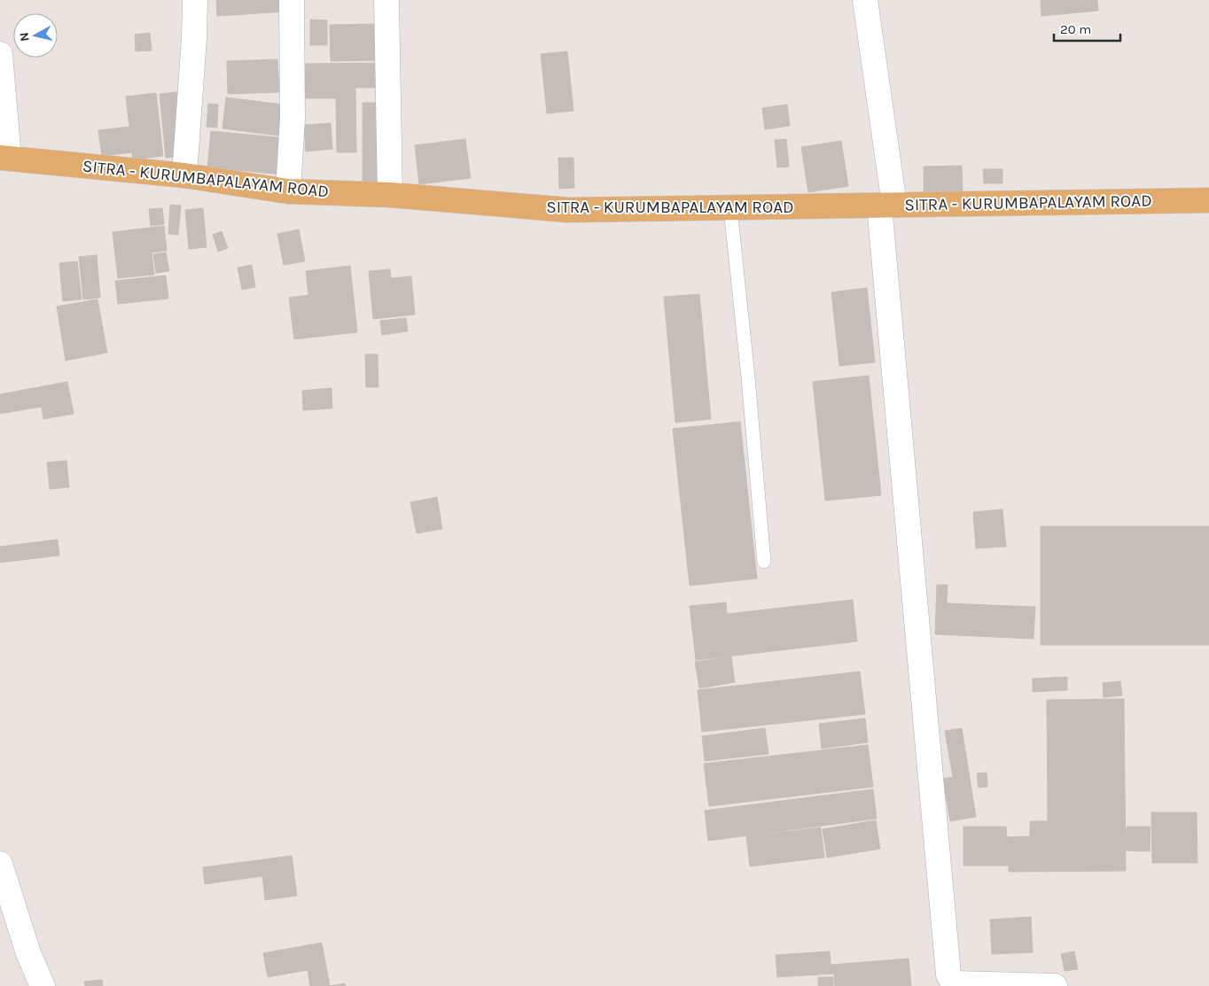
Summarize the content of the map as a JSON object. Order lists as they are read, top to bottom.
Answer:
{
  "streets": {
    "main road": ["SITRA - KURUMBAPALAYAM ROAD"]
  },
  "scale_bar": "20 m",
  "north": "left"
}
